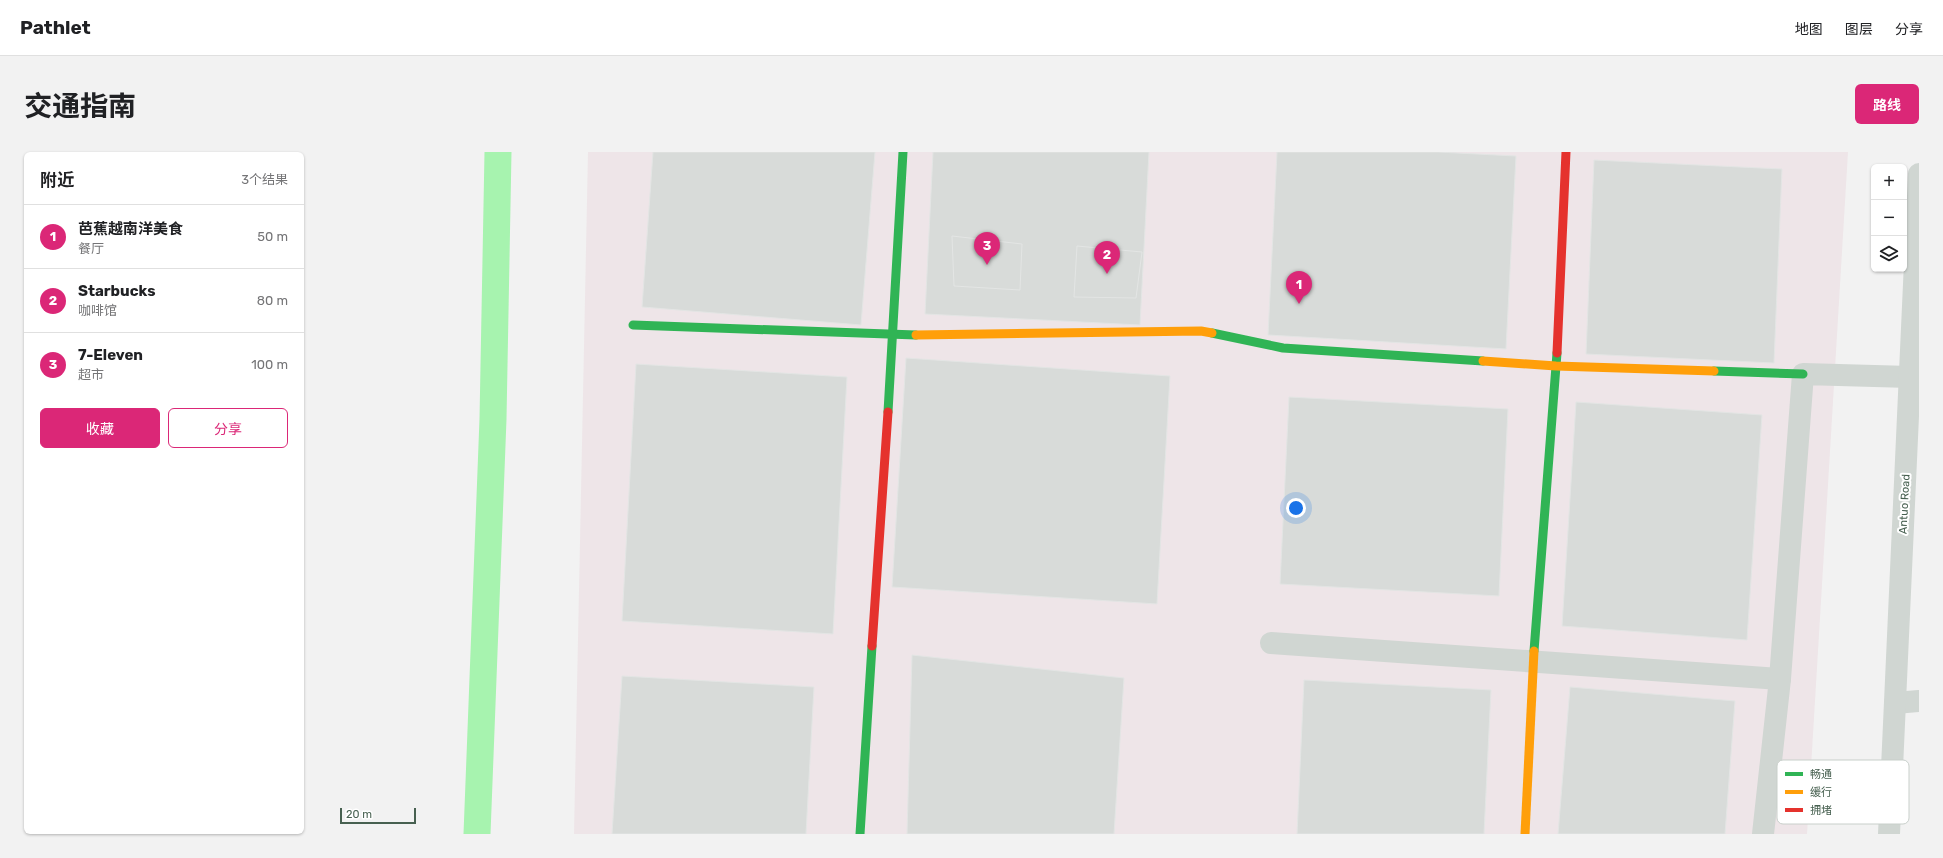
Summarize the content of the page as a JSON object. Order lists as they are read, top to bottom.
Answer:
{
  "streets": {
    "street": ["Antuo Road"]
  },
  "legend": ["畅通", "缓行", "拥堵"],
  "scale_bar": "20 m",
  "page": {
    "header": "Pathlet",
    "nav": ["地图", "图层", "分享"],
    "title": "交通指南",
    "buttons": [
      "路线",
      ["收藏", "分享"]
    ],
    "heading": ["附近", "3个结果"],
    "map_buttons": ["+", "−"],
    "list": [
      {
        "mark": "1",
        "name": "芭蕉越南洋美食",
        "note": "餐厅",
        "value": "50 m"
      },
      {
        "mark": "2",
        "name": "Starbucks",
        "note": "咖啡馆",
        "value": "80 m"
      },
      {
        "mark": "3",
        "name": "7-Eleven",
        "note": "超市",
        "value": "100 m"
      }
    ],
    "pins": ["3", "2", "1"],
    "scale": "20 m"
  }
}
